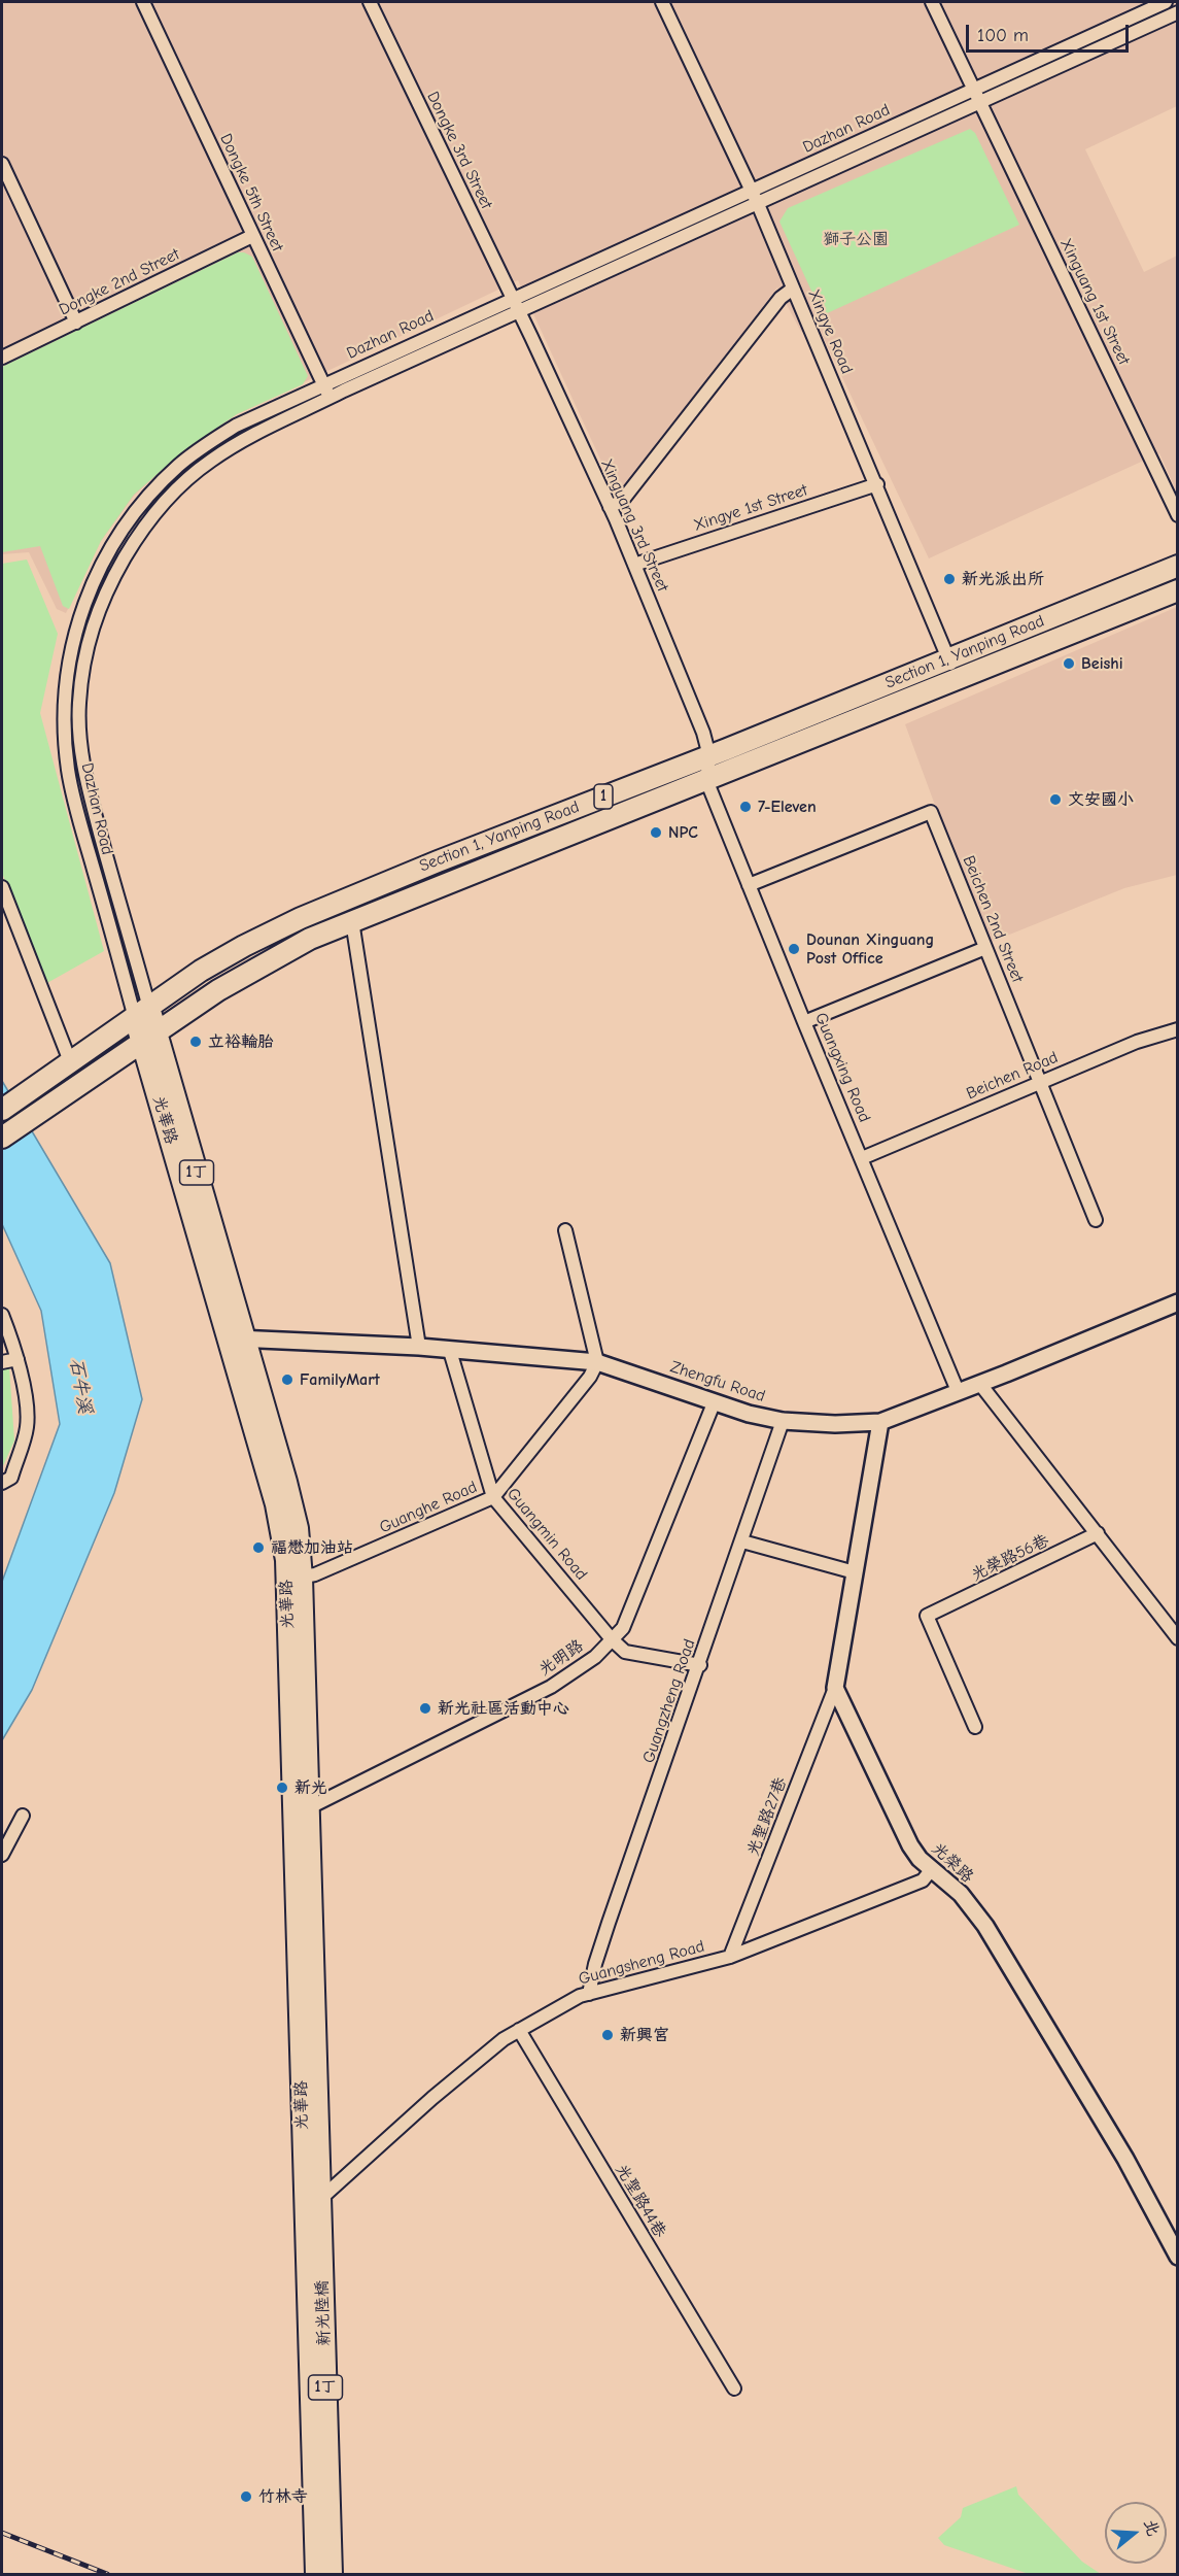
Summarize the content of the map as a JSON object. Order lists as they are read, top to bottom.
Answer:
{
  "streets": {
    "main road": [
      "Section 1, Yanping Road",
      "1",
      "光華路",
      "1丁",
      "新光陸橋"
    ],
    "street": [
      "Dazhan Road",
      "Dongke 3rd Street",
      "Dongke 5th Street",
      "Dongke 2nd Street",
      "Xinguang 1st Street",
      "Xingye Road",
      "Xingye 1st Street",
      "Xinguang 3rd Street",
      "Beichen 2nd Street",
      "Guangxing Road",
      "Beichen Road",
      "Zhengfu Road",
      "Guanghe Road",
      "Guangmin Road",
      "光榮路56巷",
      "光明路",
      "Guangzheng Road",
      "光聖路27巷",
      "光榮路",
      "Guangsheng Road",
      "光聖路44巷"
    ]
  },
  "crossings": [
    ["Dazhan Road", "Dongke 3rd Street"],
    ["Dazhan Road", "Dongke 5th Street"],
    ["Dazhan Road", "Xinguang 1st Street"],
    ["Dazhan Road", "Xingye Road"],
    ["Dazhan Road", "Xinguang 3rd Street"],
    ["Dazhan Road", "Section 1, Yanping Road"],
    ["Dazhan Road", "光華路"],
    ["Dongke 3rd Street", "Xinguang 3rd Street"],
    ["Dongke 5th Street", "Dongke 2nd Street"],
    ["Xingye Road", "Xingye 1st Street"],
    ["Xingye Road", "Section 1, Yanping Road"],
    ["Xingye 1st Street", "Xinguang 3rd Street"],
    ["Xinguang 3rd Street", "Section 1, Yanping Road"],
    ["Xinguang 3rd Street", "Guangxing Road"],
    ["Section 1, Yanping Road", "Guangxing Road"],
    ["Section 1, Yanping Road", "光華路"],
    ["Beichen 2nd Street", "Guangxing Road"],
    ["Beichen 2nd Street", "Beichen Road"],
    ["Guangxing Road", "Beichen Road"],
    ["Guangxing Road", "Zhengfu Road"],
    ["光華路", "Zhengfu Road"],
    ["光華路", "Guanghe Road"],
    ["光華路", "光明路"],
    ["光華路", "Guangsheng Road"],
    ["光華路", "新光陸橋"],
    ["Zhengfu Road", "Guanghe Road"],
    ["Zhengfu Road", "Guangmin Road"],
    ["Zhengfu Road", "光明路"],
    ["Zhengfu Road", "Guangzheng Road"],
    ["Guanghe Road", "Guangmin Road"],
    ["Guangmin Road", "光明路"],
    ["Guangmin Road", "Guangzheng Road"],
    ["Guangzheng Road", "Guangsheng Road"],
    ["光聖路27巷", "光榮路"],
    ["光聖路27巷", "Guangsheng Road"],
    ["光榮路", "Guangsheng Road"],
    ["Guangsheng Road", "光聖路44巷"],
    ["Guangsheng Road", "新光陸橋"]
  ],
  "water": ["石牛溪"],
  "parks": ["獅子公園"],
  "places": [
    "新光派出所",
    "Beishi",
    "文安國小",
    "7-Eleven",
    "NPC",
    "Dounan Xinguang Post Office",
    "立裕輪胎",
    "FamilyMart",
    "福懋加油站",
    "新光社區活動中心",
    "新光",
    "新興宮",
    "竹林寺"
  ],
  "scale_bar": "100 m",
  "north": "right"
}
